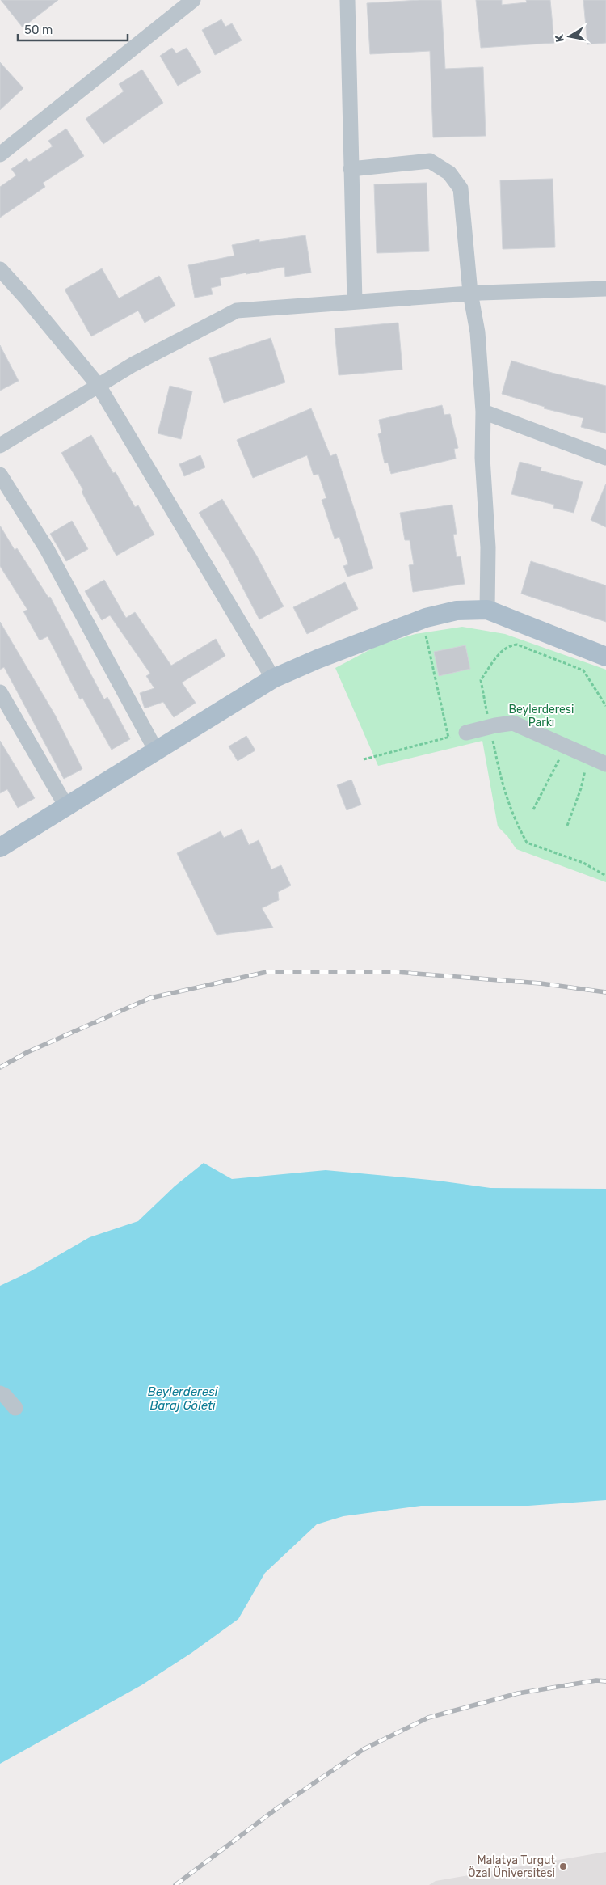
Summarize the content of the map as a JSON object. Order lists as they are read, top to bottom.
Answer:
{
  "water": ["Beylerderesi Baraj Göleti"],
  "parks": ["Beylerderesi Parkı"],
  "places": ["Malatya Turgut Özal Üniversitesi"],
  "scale_bar": "50 m",
  "north": "left"
}
